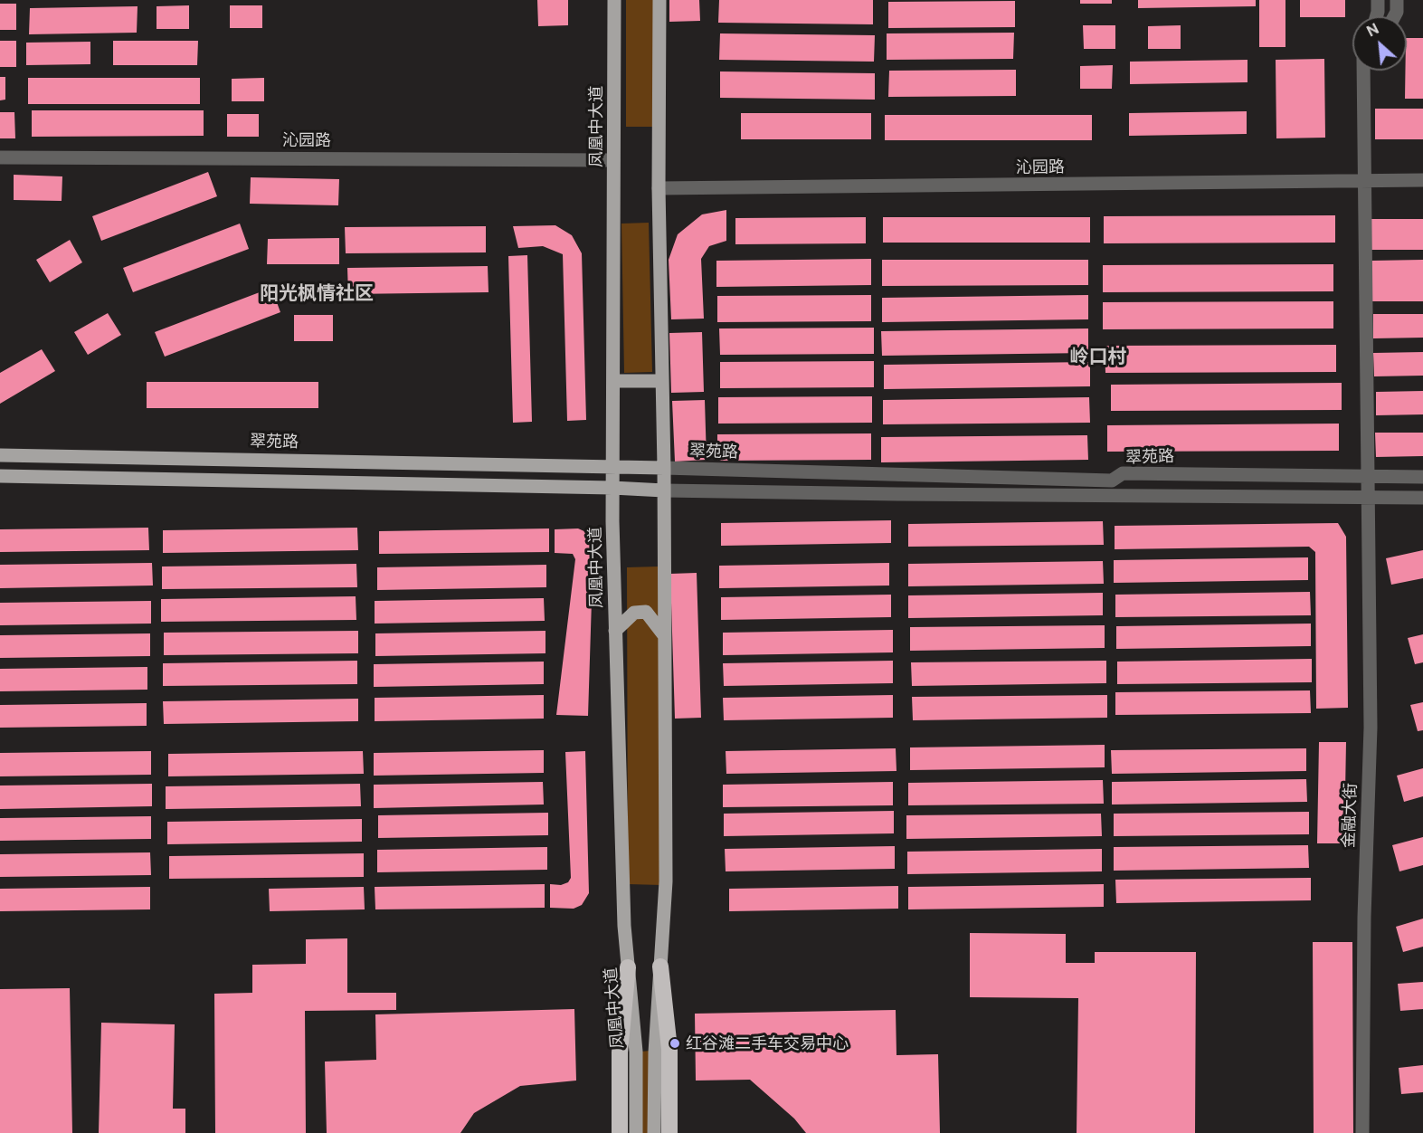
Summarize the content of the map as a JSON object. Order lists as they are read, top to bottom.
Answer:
{
  "streets": {
    "main road": ["凤凰中大道", "翠苑路"],
    "street": ["沁园路", "金融大街"]
  },
  "crossings": [
    ["凤凰中大道", "沁园路"],
    ["凤凰中大道", "翠苑路"],
    ["沁园路", "金融大街"],
    ["翠苑路", "金融大街"]
  ],
  "districts": ["阳光枫情社区", "岭口村"],
  "places": ["红谷滩二手车交易中心"],
  "north": "top left"
}
